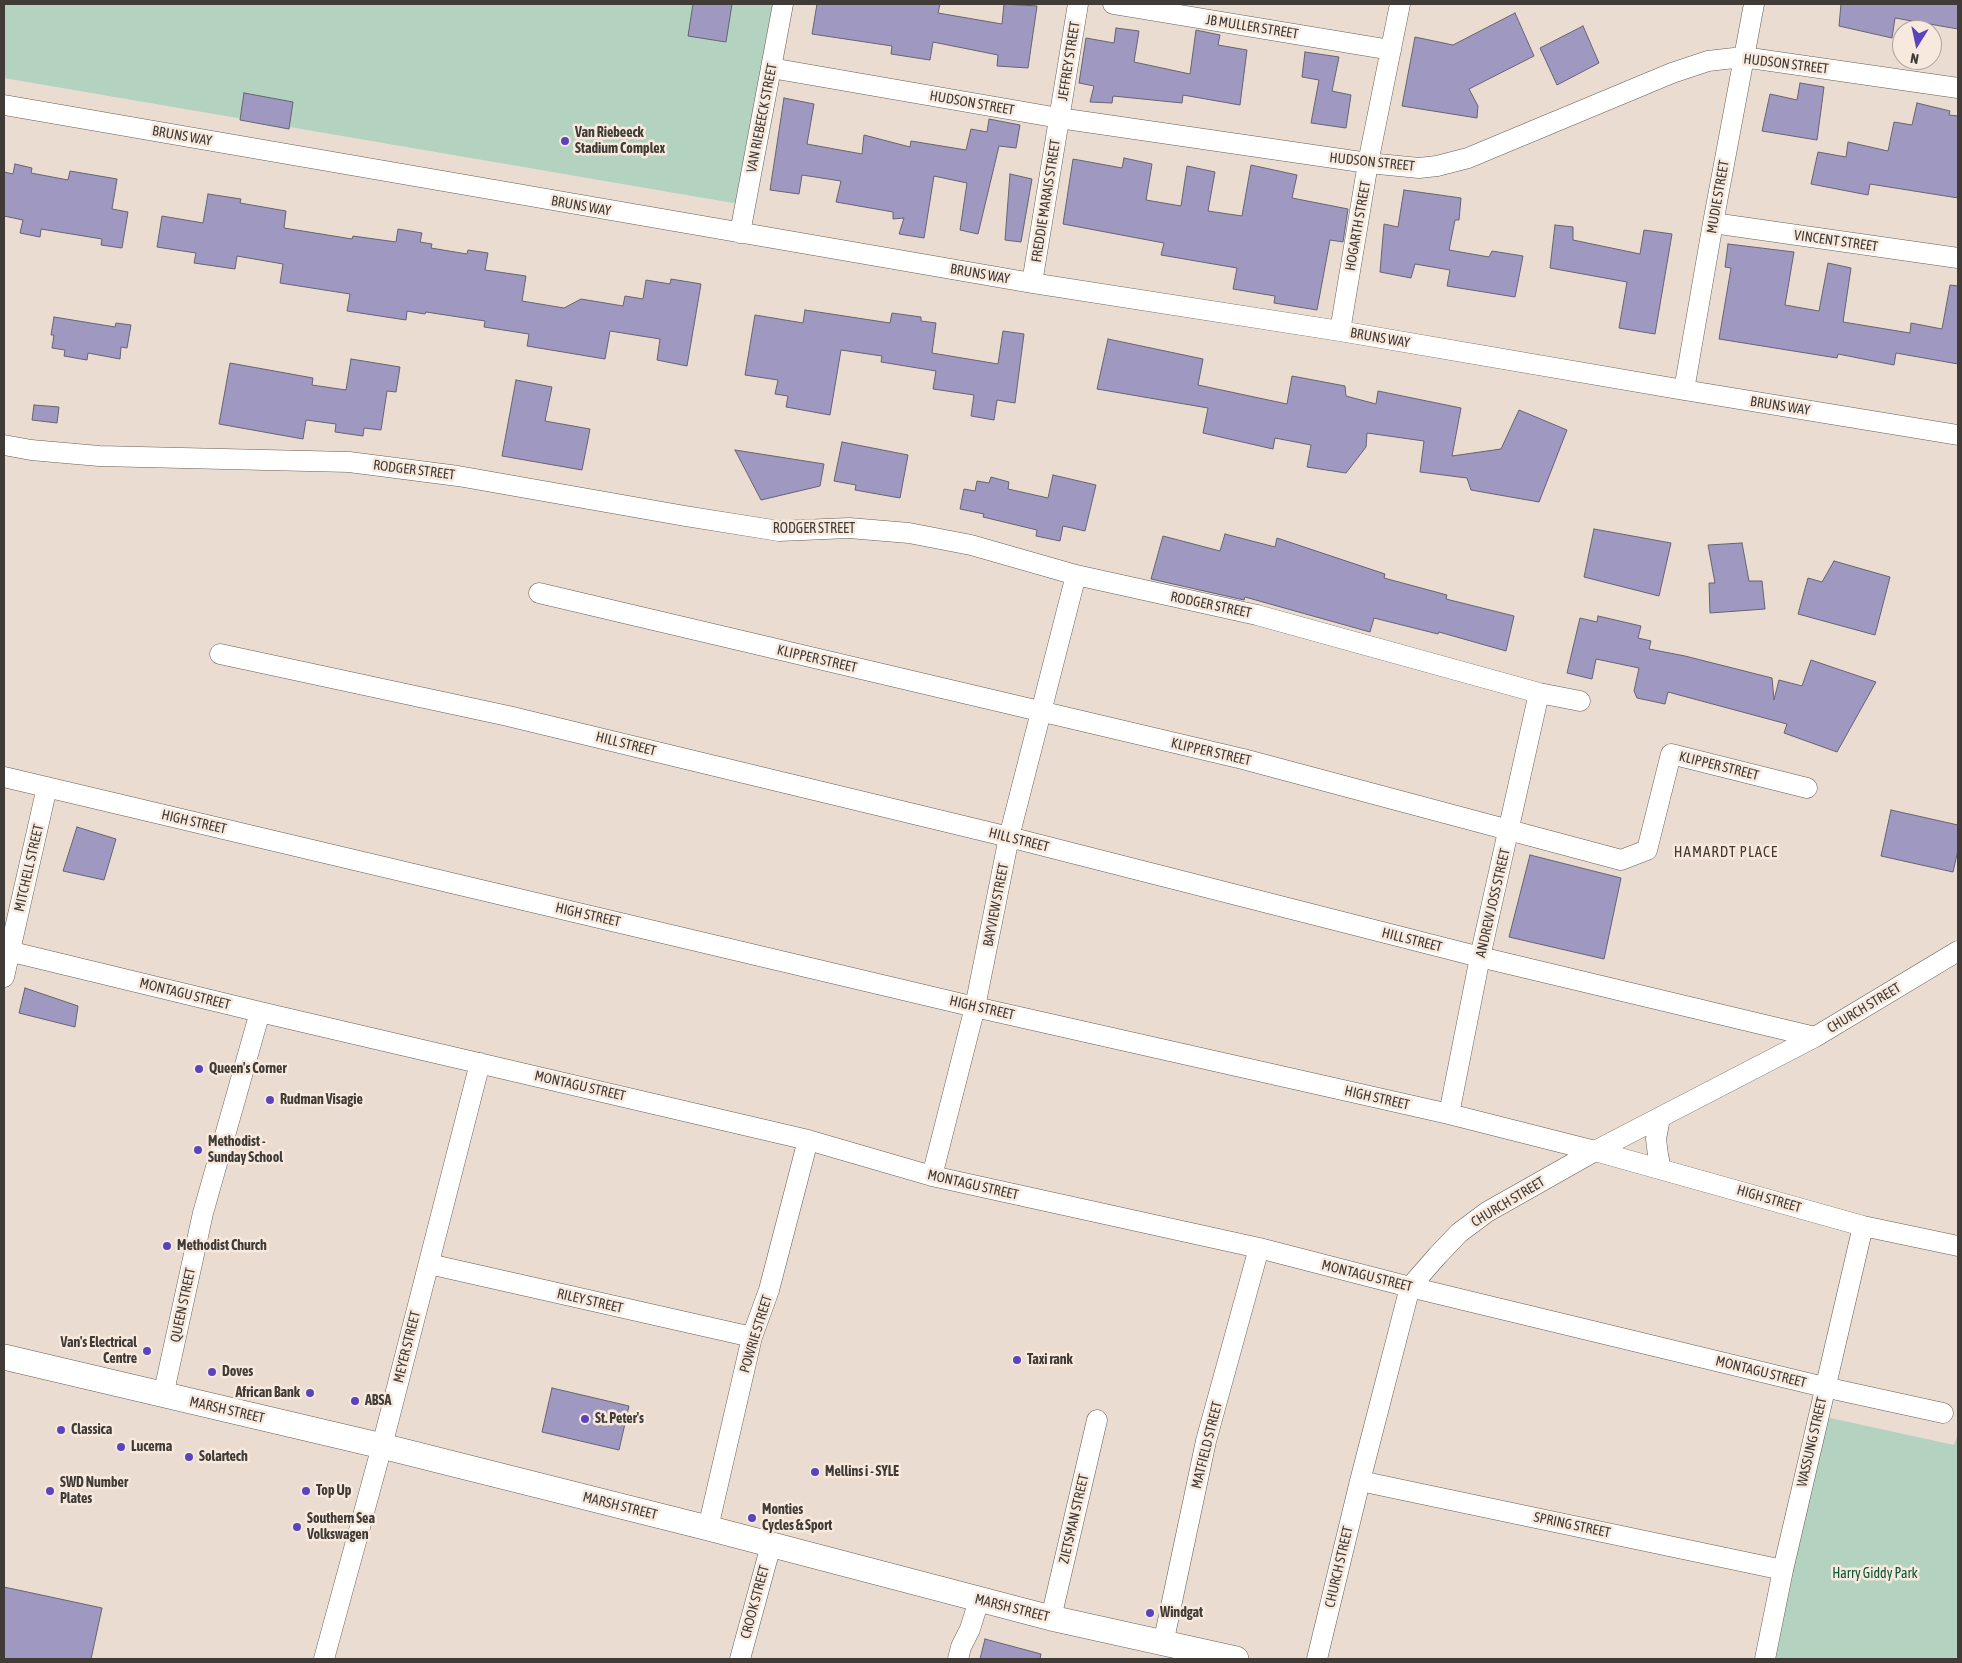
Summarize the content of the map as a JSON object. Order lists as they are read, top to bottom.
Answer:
{
  "streets": {
    "street": [
      "JB MULLER STREET",
      "JEFFREY STREET",
      "HUDSON STREET",
      "VAN RIEBEECK STREET",
      "BRUNS WAY",
      "MUDIE STREET",
      "FREDDIE MARAIS STREET",
      "HOGARTH STREET",
      "VINCENT STREET",
      "RODGER STREET",
      "KLIPPER STREET",
      "HILL STREET",
      "HIGH STREET",
      "MITCHELL STREET",
      "ANDREW JOSS STREET",
      "BAYVIEW STREET",
      "MONTAGU STREET",
      "CHURCH STREET",
      "RILEY STREET",
      "QUEEN STREET",
      "POWRIE STREET",
      "MEYER STREET",
      "MARSH STREET",
      "WASSUNG STREET",
      "MATFIELD STREET",
      "ZIETSMAN STREET",
      "SPRING STREET",
      "CROOK STREET"
    ]
  },
  "crossings": [
    ["JB MULLER STREET", "HOGARTH STREET"],
    ["JEFFREY STREET", "HUDSON STREET"],
    ["JEFFREY STREET", "FREDDIE MARAIS STREET"],
    ["HUDSON STREET", "VAN RIEBEECK STREET"],
    ["HUDSON STREET", "MUDIE STREET"],
    ["HUDSON STREET", "FREDDIE MARAIS STREET"],
    ["HUDSON STREET", "HOGARTH STREET"],
    ["VAN RIEBEECK STREET", "BRUNS WAY"],
    ["BRUNS WAY", "MUDIE STREET"],
    ["BRUNS WAY", "FREDDIE MARAIS STREET"],
    ["BRUNS WAY", "HOGARTH STREET"],
    ["MUDIE STREET", "VINCENT STREET"],
    ["RODGER STREET", "ANDREW JOSS STREET"],
    ["RODGER STREET", "BAYVIEW STREET"],
    ["KLIPPER STREET", "ANDREW JOSS STREET"],
    ["KLIPPER STREET", "BAYVIEW STREET"],
    ["HILL STREET", "ANDREW JOSS STREET"],
    ["HILL STREET", "BAYVIEW STREET"],
    ["HILL STREET", "CHURCH STREET"],
    ["HIGH STREET", "MITCHELL STREET"],
    ["HIGH STREET", "ANDREW JOSS STREET"],
    ["HIGH STREET", "BAYVIEW STREET"],
    ["HIGH STREET", "CHURCH STREET"],
    ["HIGH STREET", "WASSUNG STREET"],
    ["MITCHELL STREET", "MONTAGU STREET"],
    ["BAYVIEW STREET", "MONTAGU STREET"],
    ["MONTAGU STREET", "CHURCH STREET"],
    ["MONTAGU STREET", "QUEEN STREET"],
    ["MONTAGU STREET", "POWRIE STREET"],
    ["MONTAGU STREET", "MEYER STREET"],
    ["MONTAGU STREET", "WASSUNG STREET"],
    ["MONTAGU STREET", "MATFIELD STREET"],
    ["CHURCH STREET", "SPRING STREET"],
    ["RILEY STREET", "POWRIE STREET"],
    ["RILEY STREET", "MEYER STREET"],
    ["QUEEN STREET", "MARSH STREET"],
    ["POWRIE STREET", "MARSH STREET"],
    ["MEYER STREET", "MARSH STREET"],
    ["MARSH STREET", "MATFIELD STREET"],
    ["MARSH STREET", "ZIETSMAN STREET"],
    ["MARSH STREET", "CROOK STREET"],
    ["WASSUNG STREET", "SPRING STREET"]
  ],
  "districts": ["HAMARDT PLACE"],
  "parks": ["Harry Giddy Park"],
  "places": [
    "Van Riebeeck Stadium Complex",
    "Queen's Corner",
    "Rudman Visagie",
    "Methodist - Sunday School",
    "Methodist Church",
    "Van's Electrical Centre",
    "Taxi rank",
    "Doves",
    "African Bank",
    "ABSA",
    "St. Peter's",
    "Classica",
    "Lucerna",
    "Solartech",
    "Mellins i - SYLE",
    "SWD Number Plates",
    "Top Up",
    "Monties Cycles & Sport",
    "Southern Sea Volkswagen",
    "Windgat"
  ],
  "north": "bottom"
}
